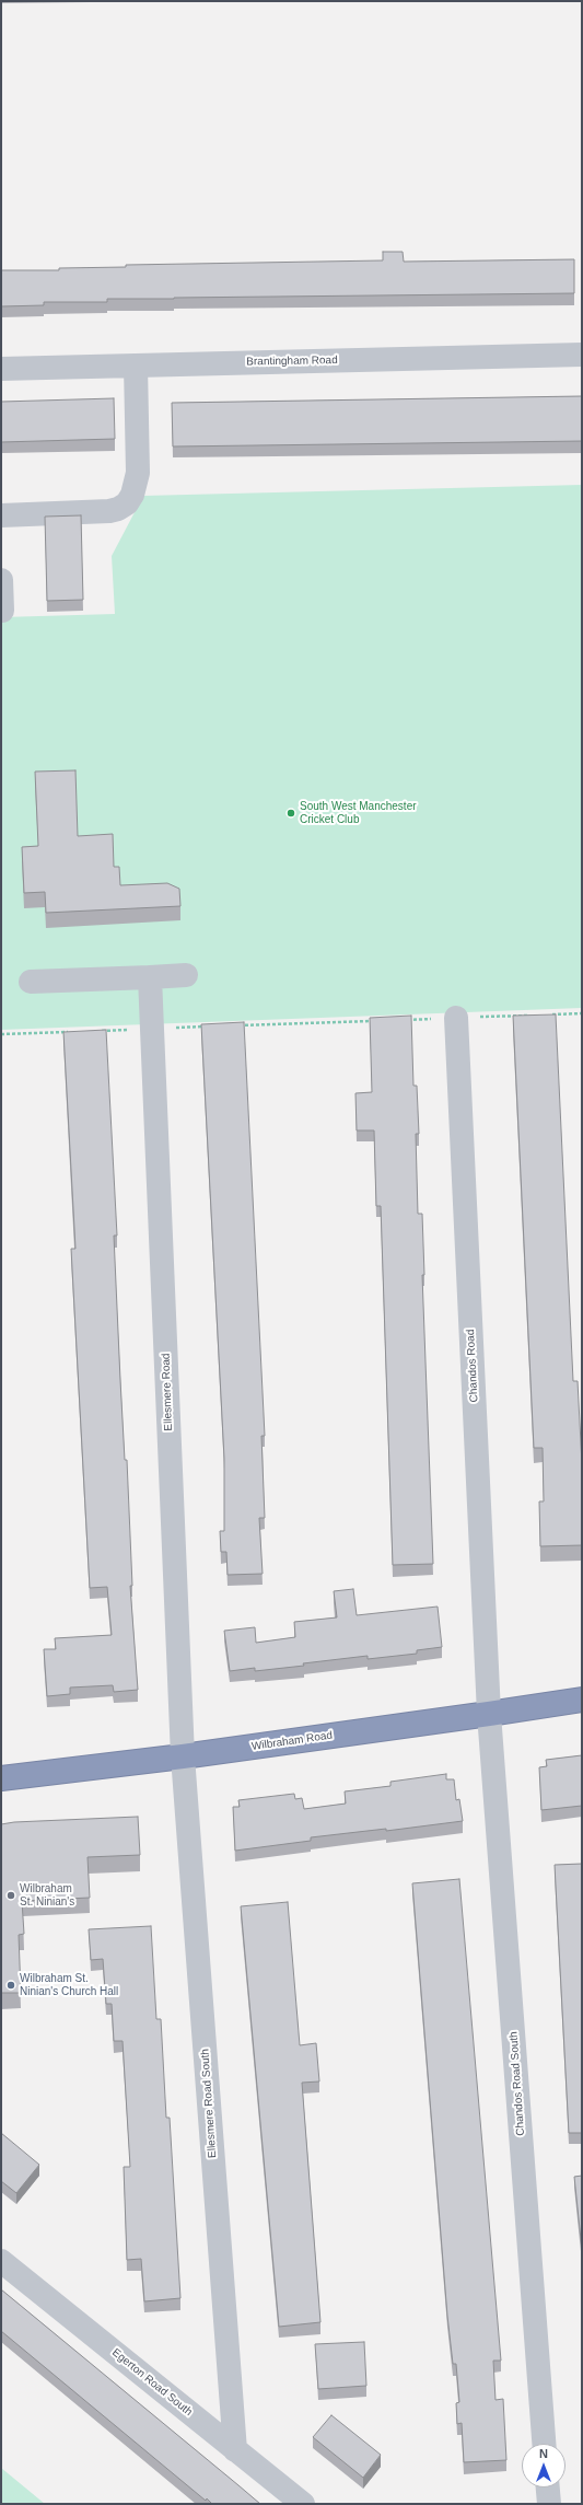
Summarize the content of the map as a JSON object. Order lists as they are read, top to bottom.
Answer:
{
  "streets": {
    "highway": ["Wilbraham Road"],
    "street": [
      "Brantingham Road",
      "Chandos Road",
      "Ellesmere Road",
      "Chandos Road South",
      "Ellesmere Road South",
      "Egerton Road South"
    ]
  },
  "crossings": [
    ["Chandos Road", "Wilbraham Road"],
    ["Chandos Road", "Chandos Road South"],
    ["Ellesmere Road", "Wilbraham Road"],
    ["Ellesmere Road", "Ellesmere Road South"],
    ["Wilbraham Road", "Chandos Road South"],
    ["Wilbraham Road", "Ellesmere Road South"],
    ["Ellesmere Road South", "Egerton Road South"]
  ],
  "places": ["South West Manchester Cricket Club", "Wilbraham St. Ninian's", "Wilbraham St. Ninian's Church Hall"],
  "north": "top"
}
